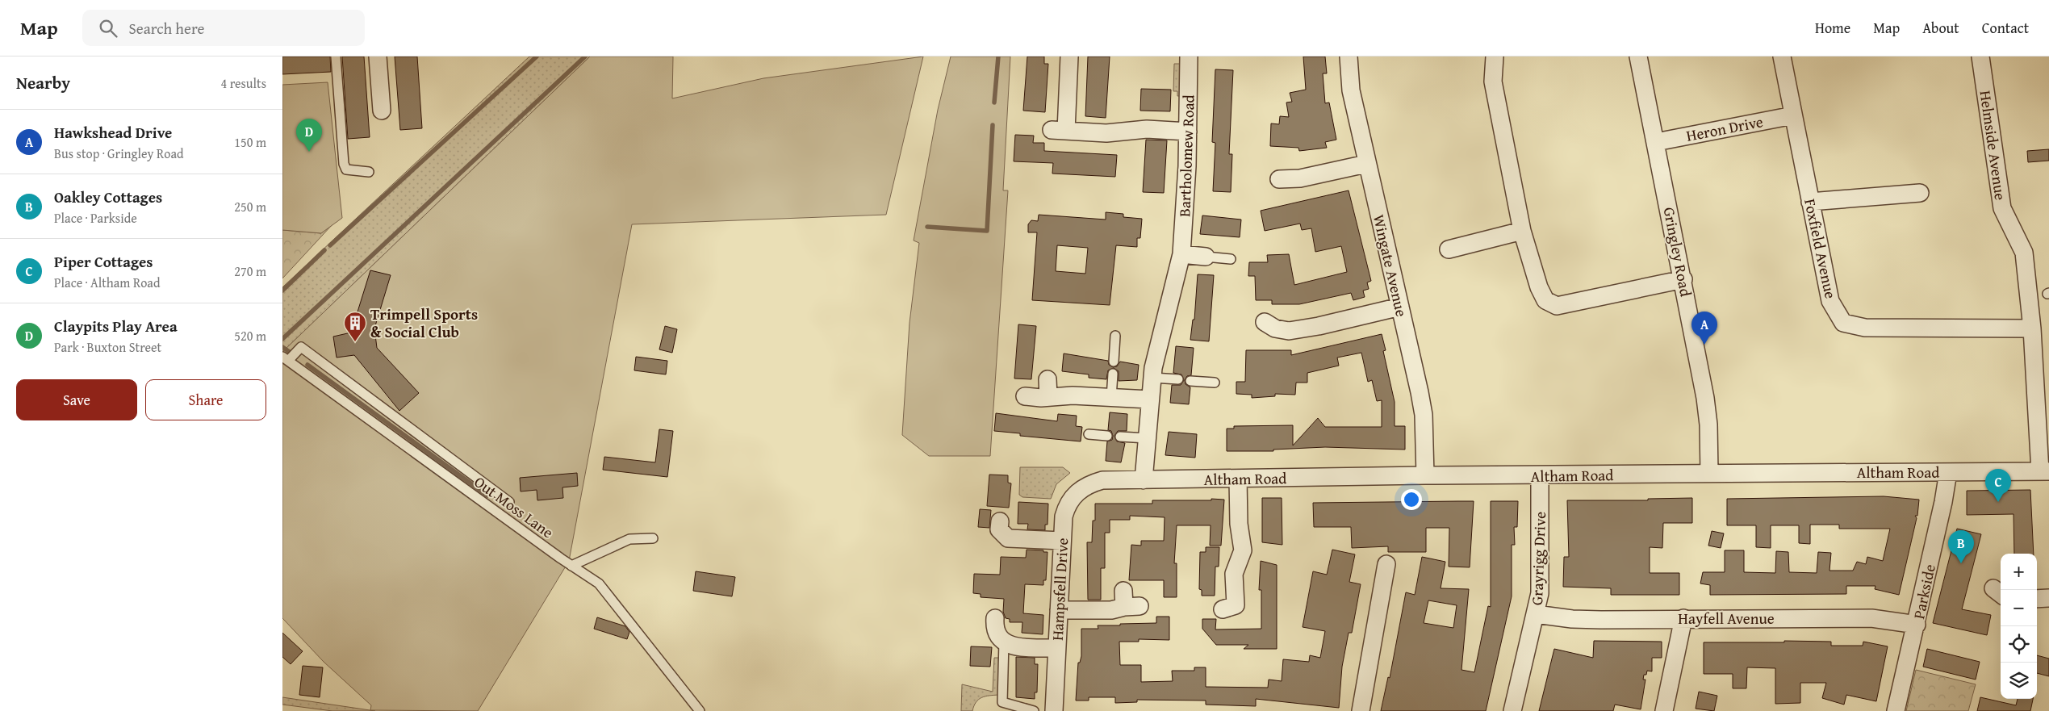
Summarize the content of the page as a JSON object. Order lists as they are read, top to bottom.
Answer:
{
  "streets": {
    "street": [
      "Heron Drive",
      "Helmside Avenue",
      "Bartholomew Road",
      "Foxfield Avenue",
      "Gringley Road",
      "Wingate Avenue",
      "Altham Road",
      "Grayrigg Drive",
      "Hampsfell Drive",
      "Parkside",
      "Hayfell Avenue"
    ],
    "lane": ["Out Moss Lane"]
  },
  "crossings": [
    ["Heron Drive", "Foxfield Avenue"],
    ["Heron Drive", "Gringley Road"],
    ["Helmside Avenue", "Foxfield Avenue"],
    ["Helmside Avenue", "Altham Road"],
    ["Bartholomew Road", "Altham Road"],
    ["Gringley Road", "Altham Road"],
    ["Wingate Avenue", "Altham Road"],
    ["Altham Road", "Grayrigg Drive"],
    ["Altham Road", "Hampsfell Drive"],
    ["Altham Road", "Parkside"],
    ["Grayrigg Drive", "Hayfell Avenue"],
    ["Parkside", "Hayfell Avenue"]
  ],
  "places": {
    "building": ["Trimpell Sports & Social Club"]
  },
  "page": {
    "header": "Map",
    "search": "Search here",
    "nav": [
      "Home",
      "Map",
      "About",
      "Contact"
    ],
    "heading": ["Nearby", "4 results"],
    "list": [
      {
        "mark": "A",
        "name": "Hawkshead Drive",
        "note": "Bus stop · Gringley Road",
        "value": "150 m"
      },
      {
        "mark": "B",
        "name": "Oakley Cottages",
        "note": "Place · Parkside",
        "value": "250 m"
      },
      {
        "mark": "C",
        "name": "Piper Cottages",
        "note": "Place · Altham Road",
        "value": "270 m"
      },
      {
        "mark": "D",
        "name": "Claypits Play Area",
        "note": "Park · Buxton Street",
        "value": "520 m"
      }
    ],
    "pins": [
      "D",
      "A",
      "C",
      "B"
    ],
    "buttons": ["Save", "Share"],
    "map_buttons": ["+", "−"]
  }
}
